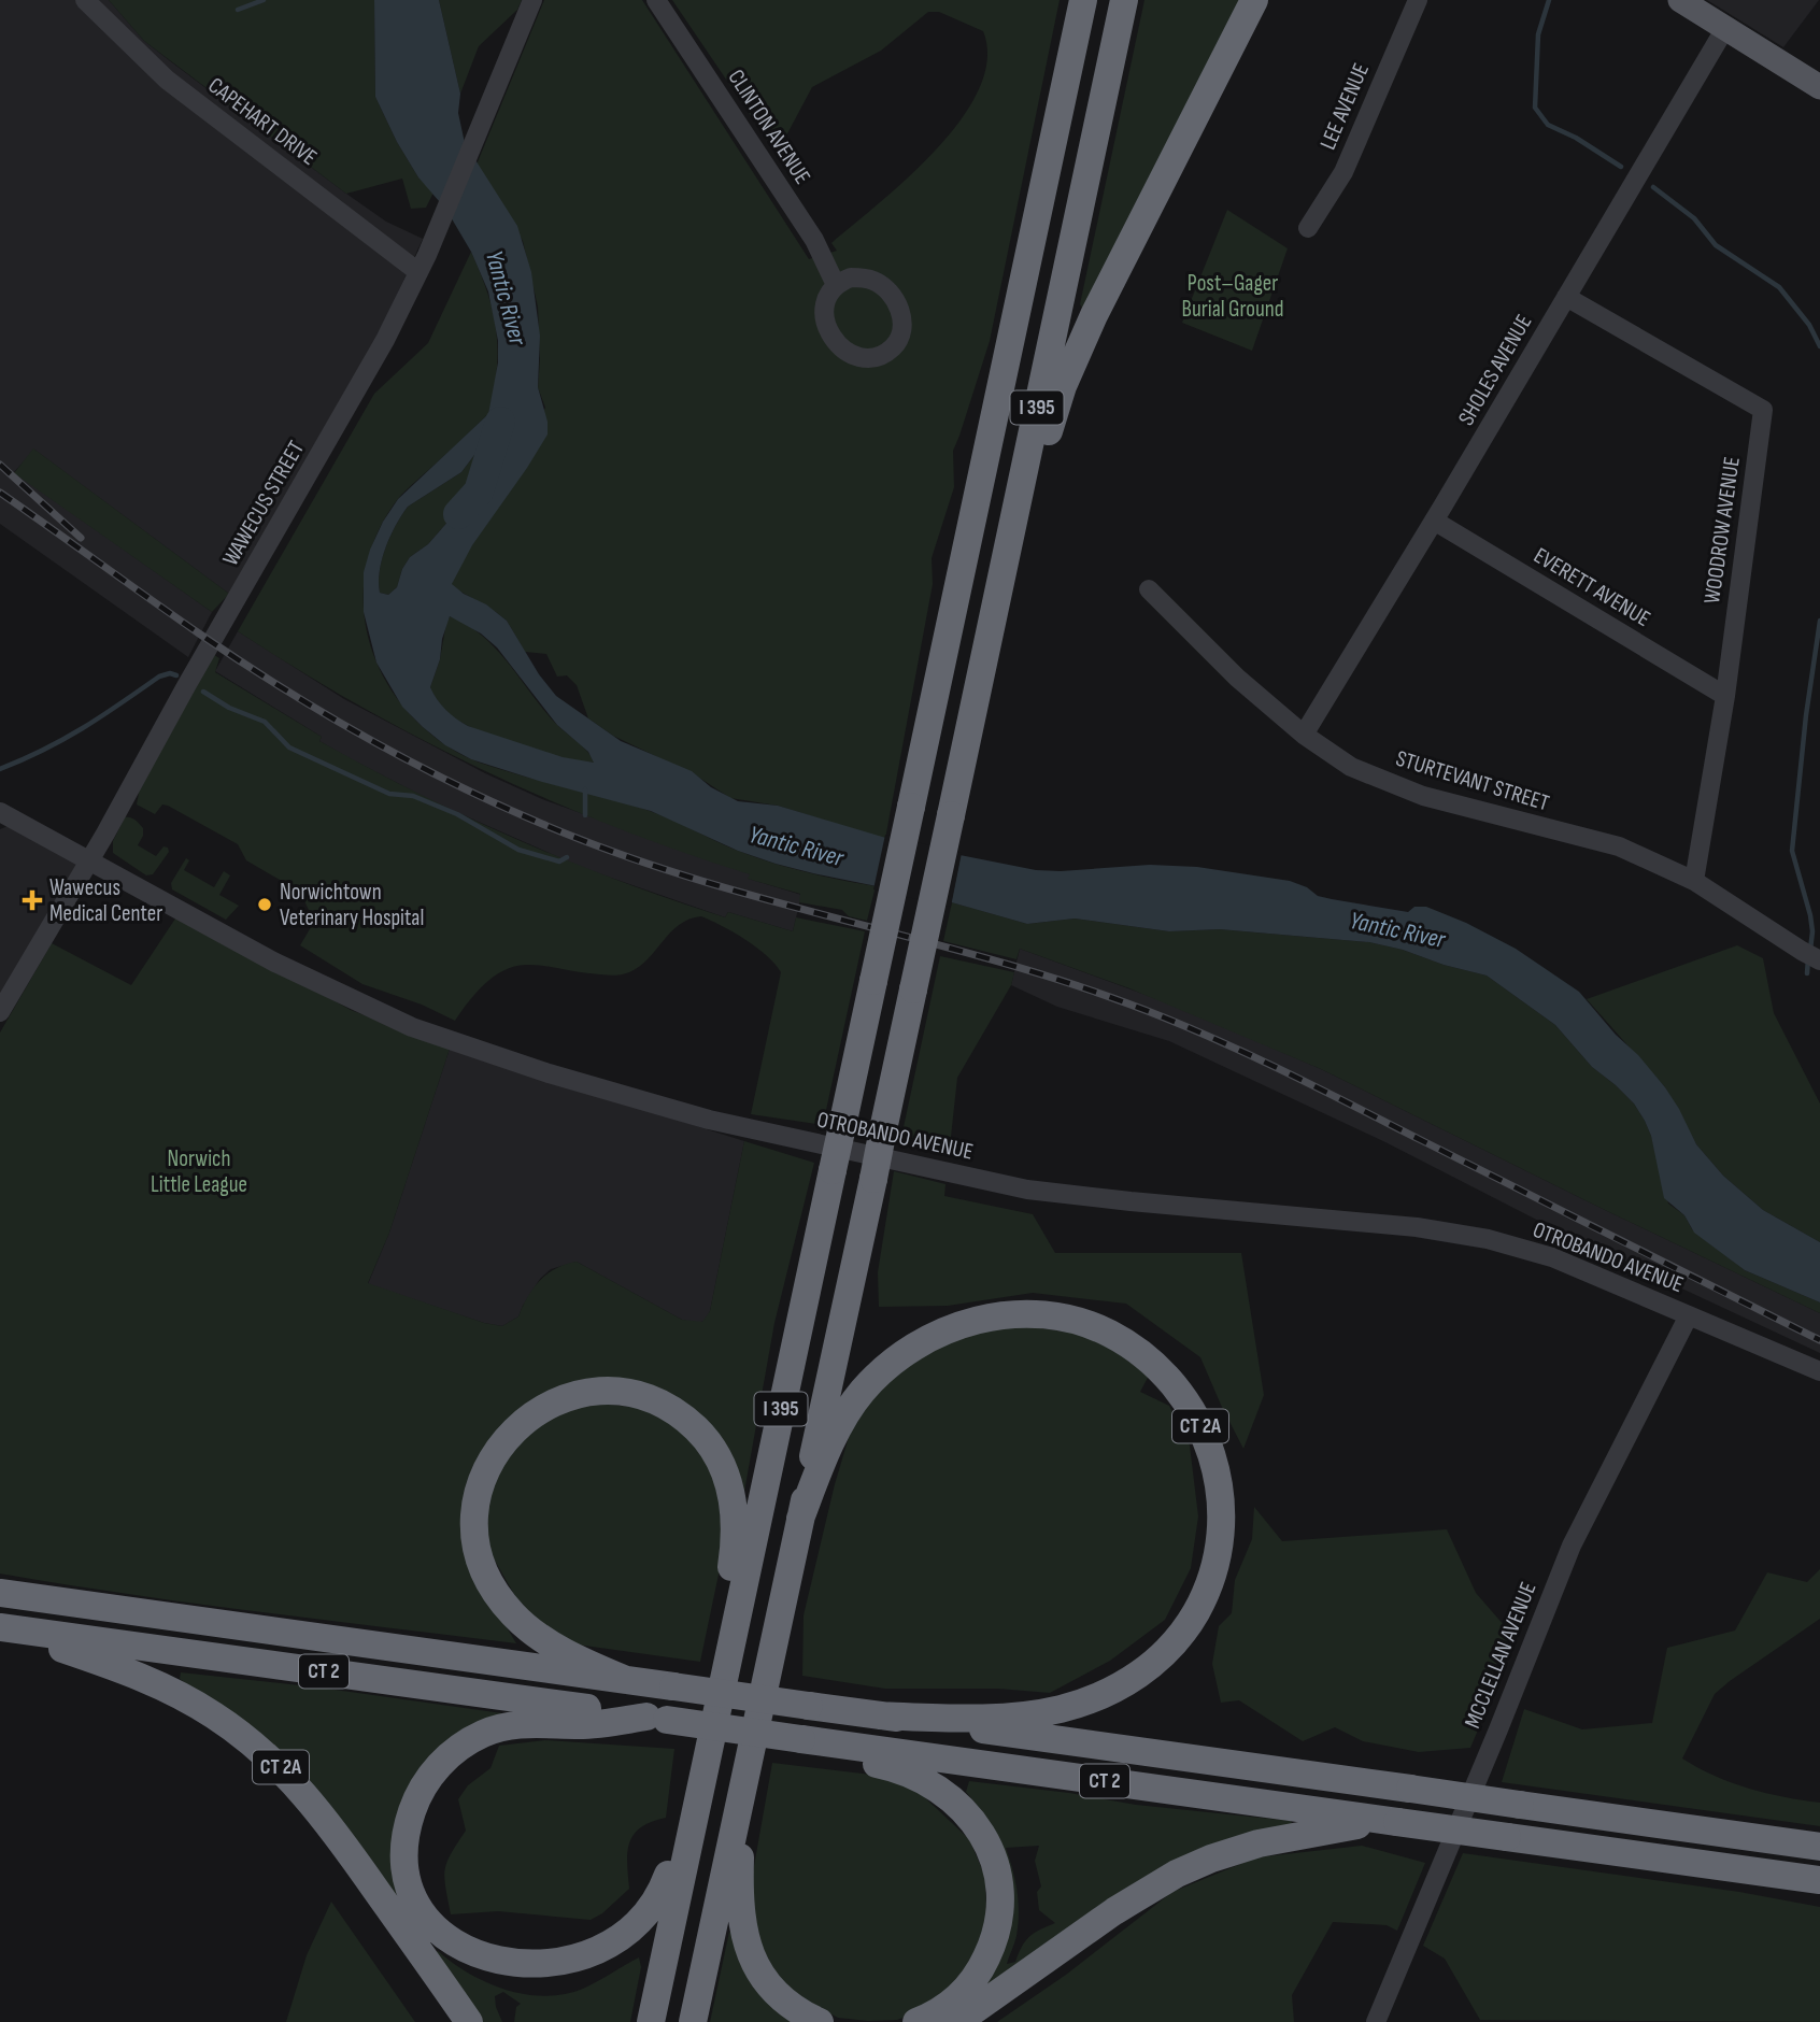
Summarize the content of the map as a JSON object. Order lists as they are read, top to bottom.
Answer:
{
  "streets": {
    "highway": ["I 395", "CT 2A", "CT 2"],
    "street": [
      "LEE AVENUE",
      "CAPEHART DRIVE",
      "CLINTON AVENUE",
      "SHOLES AVENUE",
      "WAWECUS STREET",
      "WOODROW AVENUE",
      "EVERETT AVENUE",
      "STURTEVANT STREET",
      "OTROBANDO AVENUE",
      "MCCLELLAN AVENUE"
    ]
  },
  "crossings": [
    ["CAPEHART DRIVE", "WAWECUS STREET"],
    ["SHOLES AVENUE", "WOODROW AVENUE"],
    ["SHOLES AVENUE", "EVERETT AVENUE"],
    ["SHOLES AVENUE", "STURTEVANT STREET"],
    ["I 395", "CT 2A"],
    ["WAWECUS STREET", "OTROBANDO AVENUE"],
    ["WOODROW AVENUE", "EVERETT AVENUE"],
    ["WOODROW AVENUE", "STURTEVANT STREET"],
    ["OTROBANDO AVENUE", "MCCLELLAN AVENUE"],
    ["CT 2A", "CT 2"]
  ],
  "water": ["Yantic River"],
  "parks": ["Post–Gager Burial Ground", "Norwich Little League"],
  "places": {
    "health": ["Wawecus Medical Center"],
    "other": ["Norwichtown Veterinary Hospital"]
  }
}
